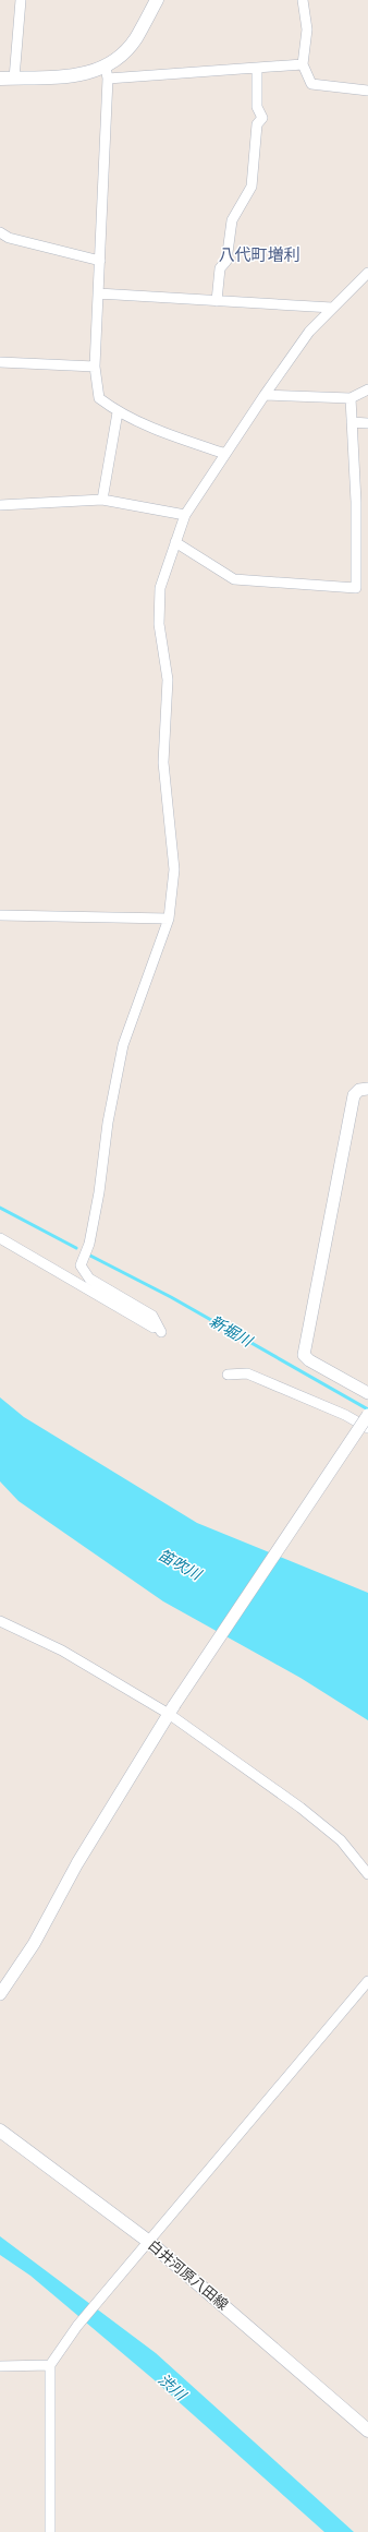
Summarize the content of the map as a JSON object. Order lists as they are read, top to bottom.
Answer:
{
  "streets": {
    "main road": ["白井河原八田線"]
  },
  "districts": ["八代町増利"],
  "water": ["新堀川", "笛吹川", "渋川"]
}
